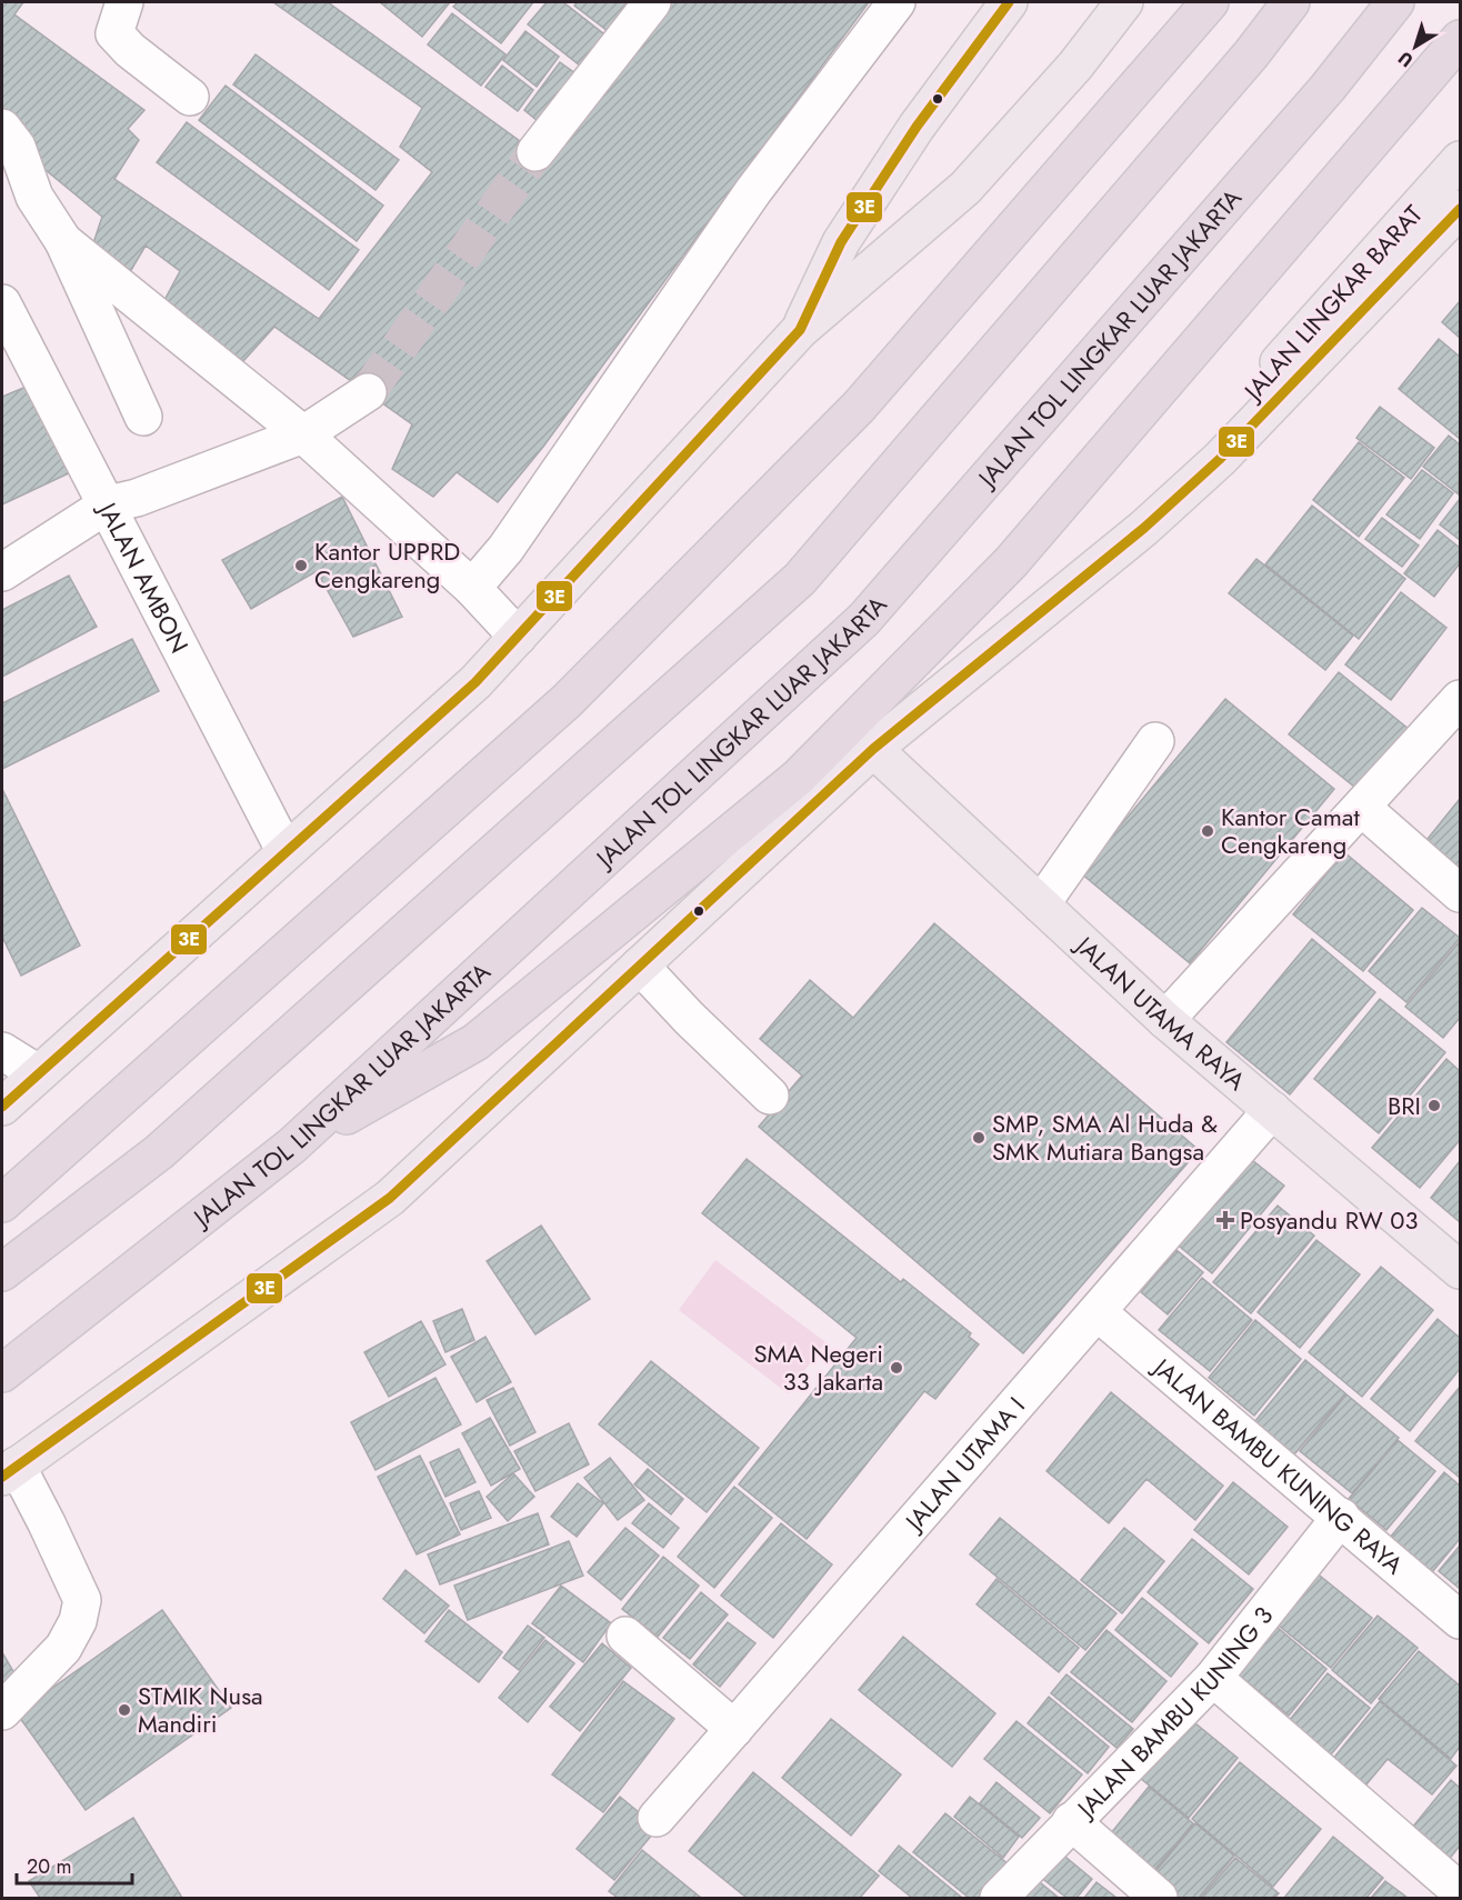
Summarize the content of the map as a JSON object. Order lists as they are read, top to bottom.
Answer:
{
  "streets": {
    "highway": ["JALAN TOL LINGKAR LUAR JAKARTA"],
    "main road": ["JALAN LINGKAR BARAT", "JALAN UTAMA RAYA"],
    "street": [
      "JALAN AMBON",
      "JALAN UTAMA I",
      "JALAN BAMBU KUNING RAYA",
      "JALAN BAMBU KUNING 3"
    ]
  },
  "crossings": [
    ["JALAN UTAMA RAYA", "JALAN UTAMA I"],
    ["JALAN UTAMA I", "JALAN BAMBU KUNING RAYA"],
    ["JALAN BAMBU KUNING RAYA", "JALAN BAMBU KUNING 3"]
  ],
  "places": {
    "other": [
      "Kantor UPPRD Cengkareng",
      "Kantor Camat Cengkareng",
      "BRI",
      "SMP, SMA Al Huda & SMK Mutiara Bangsa",
      "SMA Negeri 33 Jakarta",
      "STMIK Nusa Mandiri"
    ],
    "health": ["Posyandu RW 03"]
  },
  "lines": ["transit line 3E"],
  "scale_bar": "20 m",
  "north": "bottom left"
}
